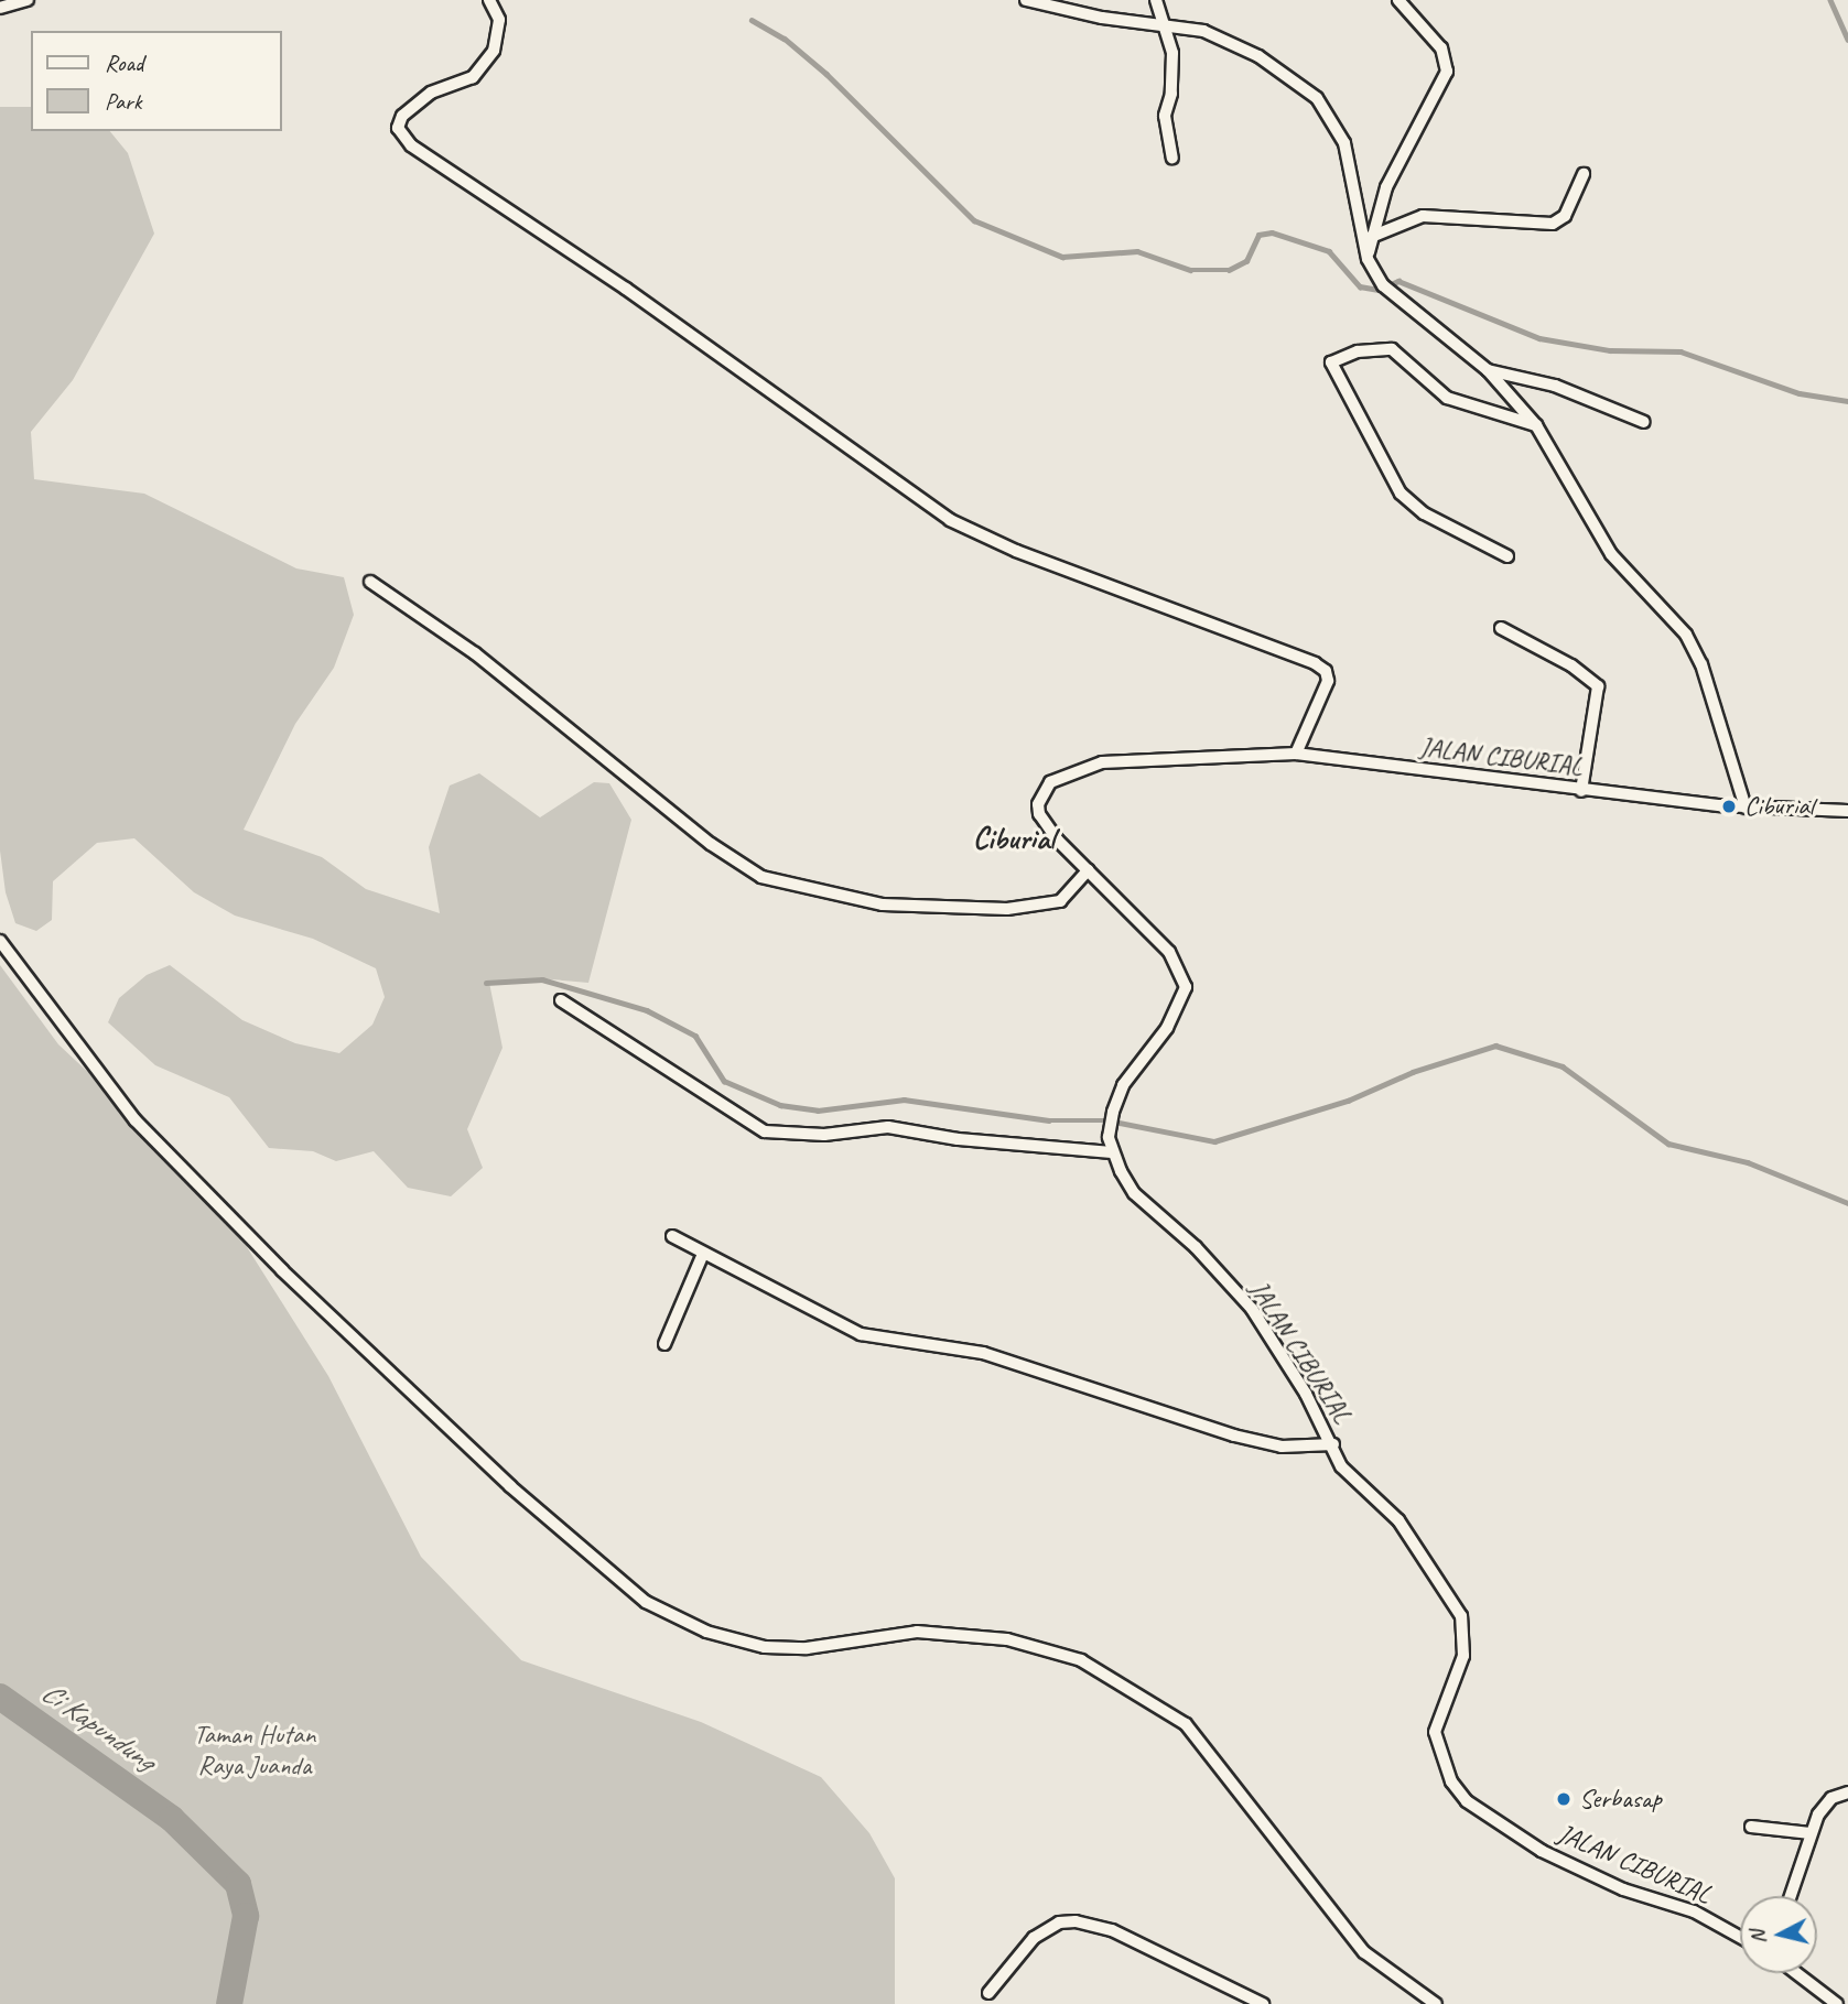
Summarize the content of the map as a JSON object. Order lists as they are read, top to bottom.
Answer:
{
  "streets": {
    "street": ["JALAN CIBURIAL"]
  },
  "districts": ["Ciburial"],
  "water": ["Ci Kapundung"],
  "parks": ["Taman Hutan Raya Juanda"],
  "places": ["Ciburial", "Serbasap"],
  "legend": ["Road", "Park"],
  "north": "left"
}
